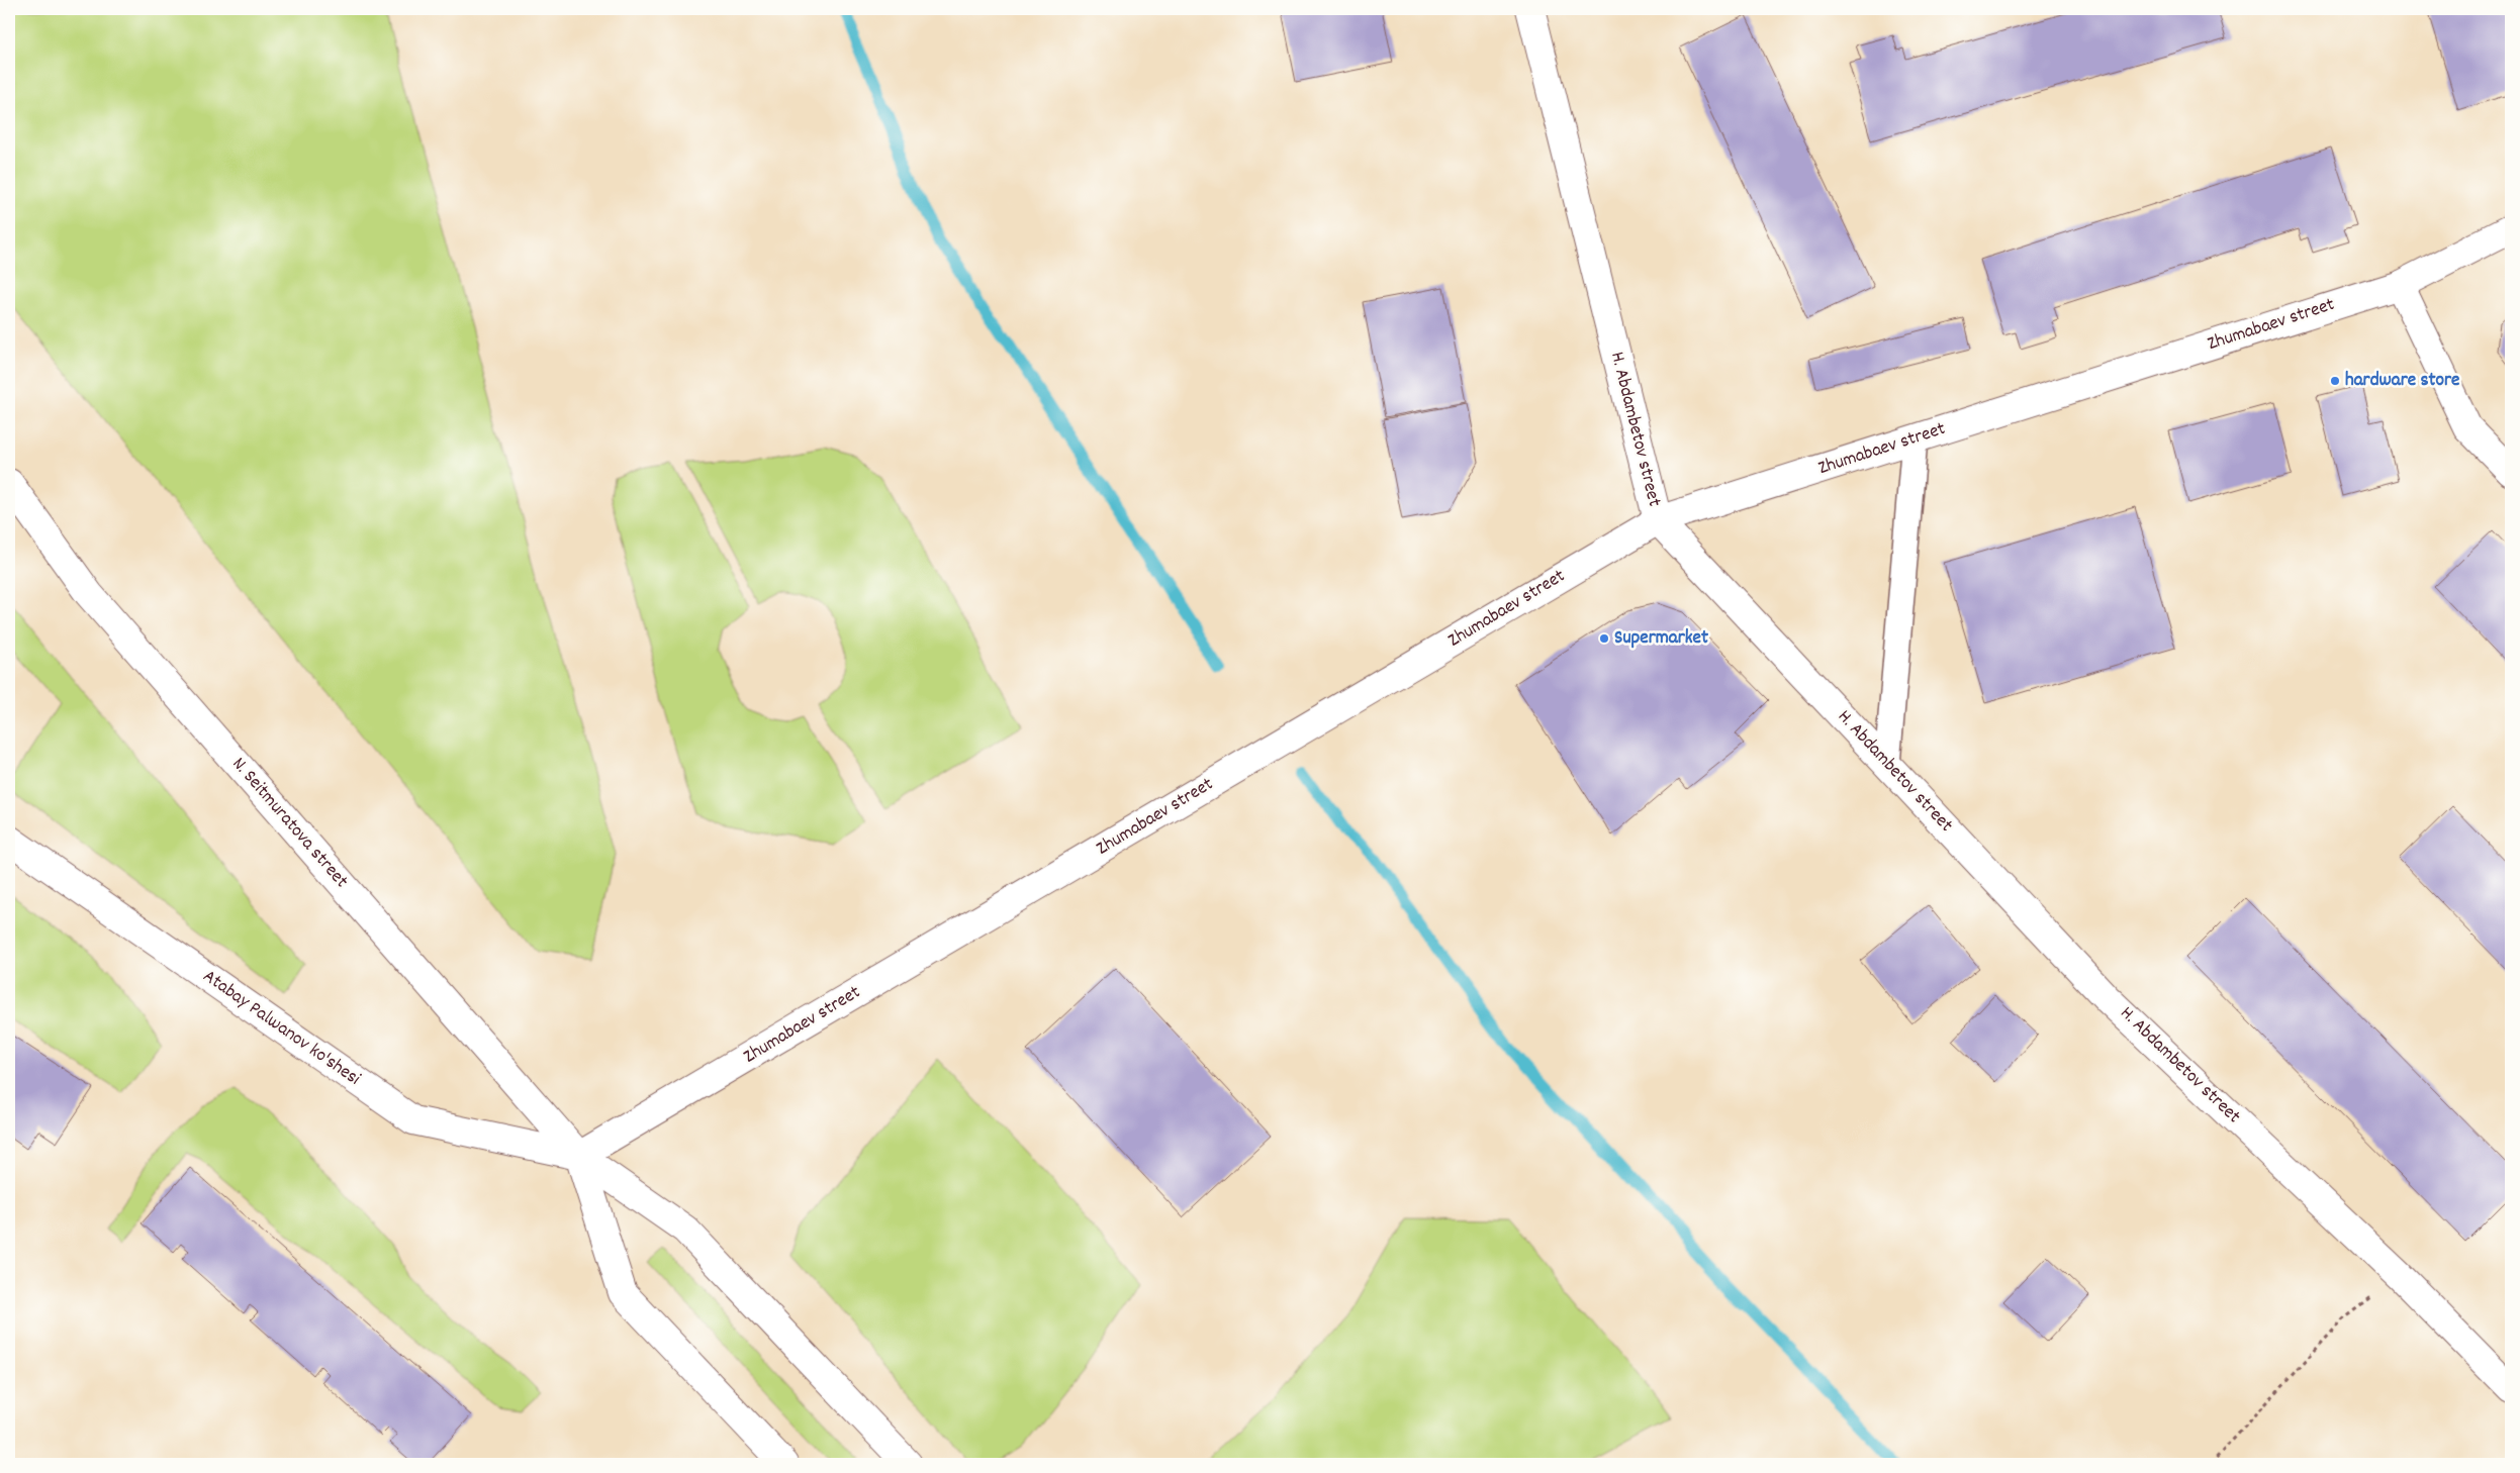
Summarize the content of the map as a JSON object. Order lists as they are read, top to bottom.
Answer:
{
  "streets": {
    "street": [
      "Zhumabaev street",
      "H. Abdambetov street",
      "N. Seitmuratova street",
      "Atabay Palwanov ko'shesi"
    ]
  },
  "crossings": [
    ["Zhumabaev street", "H. Abdambetov street"],
    ["Zhumabaev street", "N. Seitmuratova street"],
    ["Zhumabaev street", "Atabay Palwanov ko'shesi"],
    ["N. Seitmuratova street", "Atabay Palwanov ko'shesi"]
  ],
  "places": ["hardware store", "Supermarket"]
}
